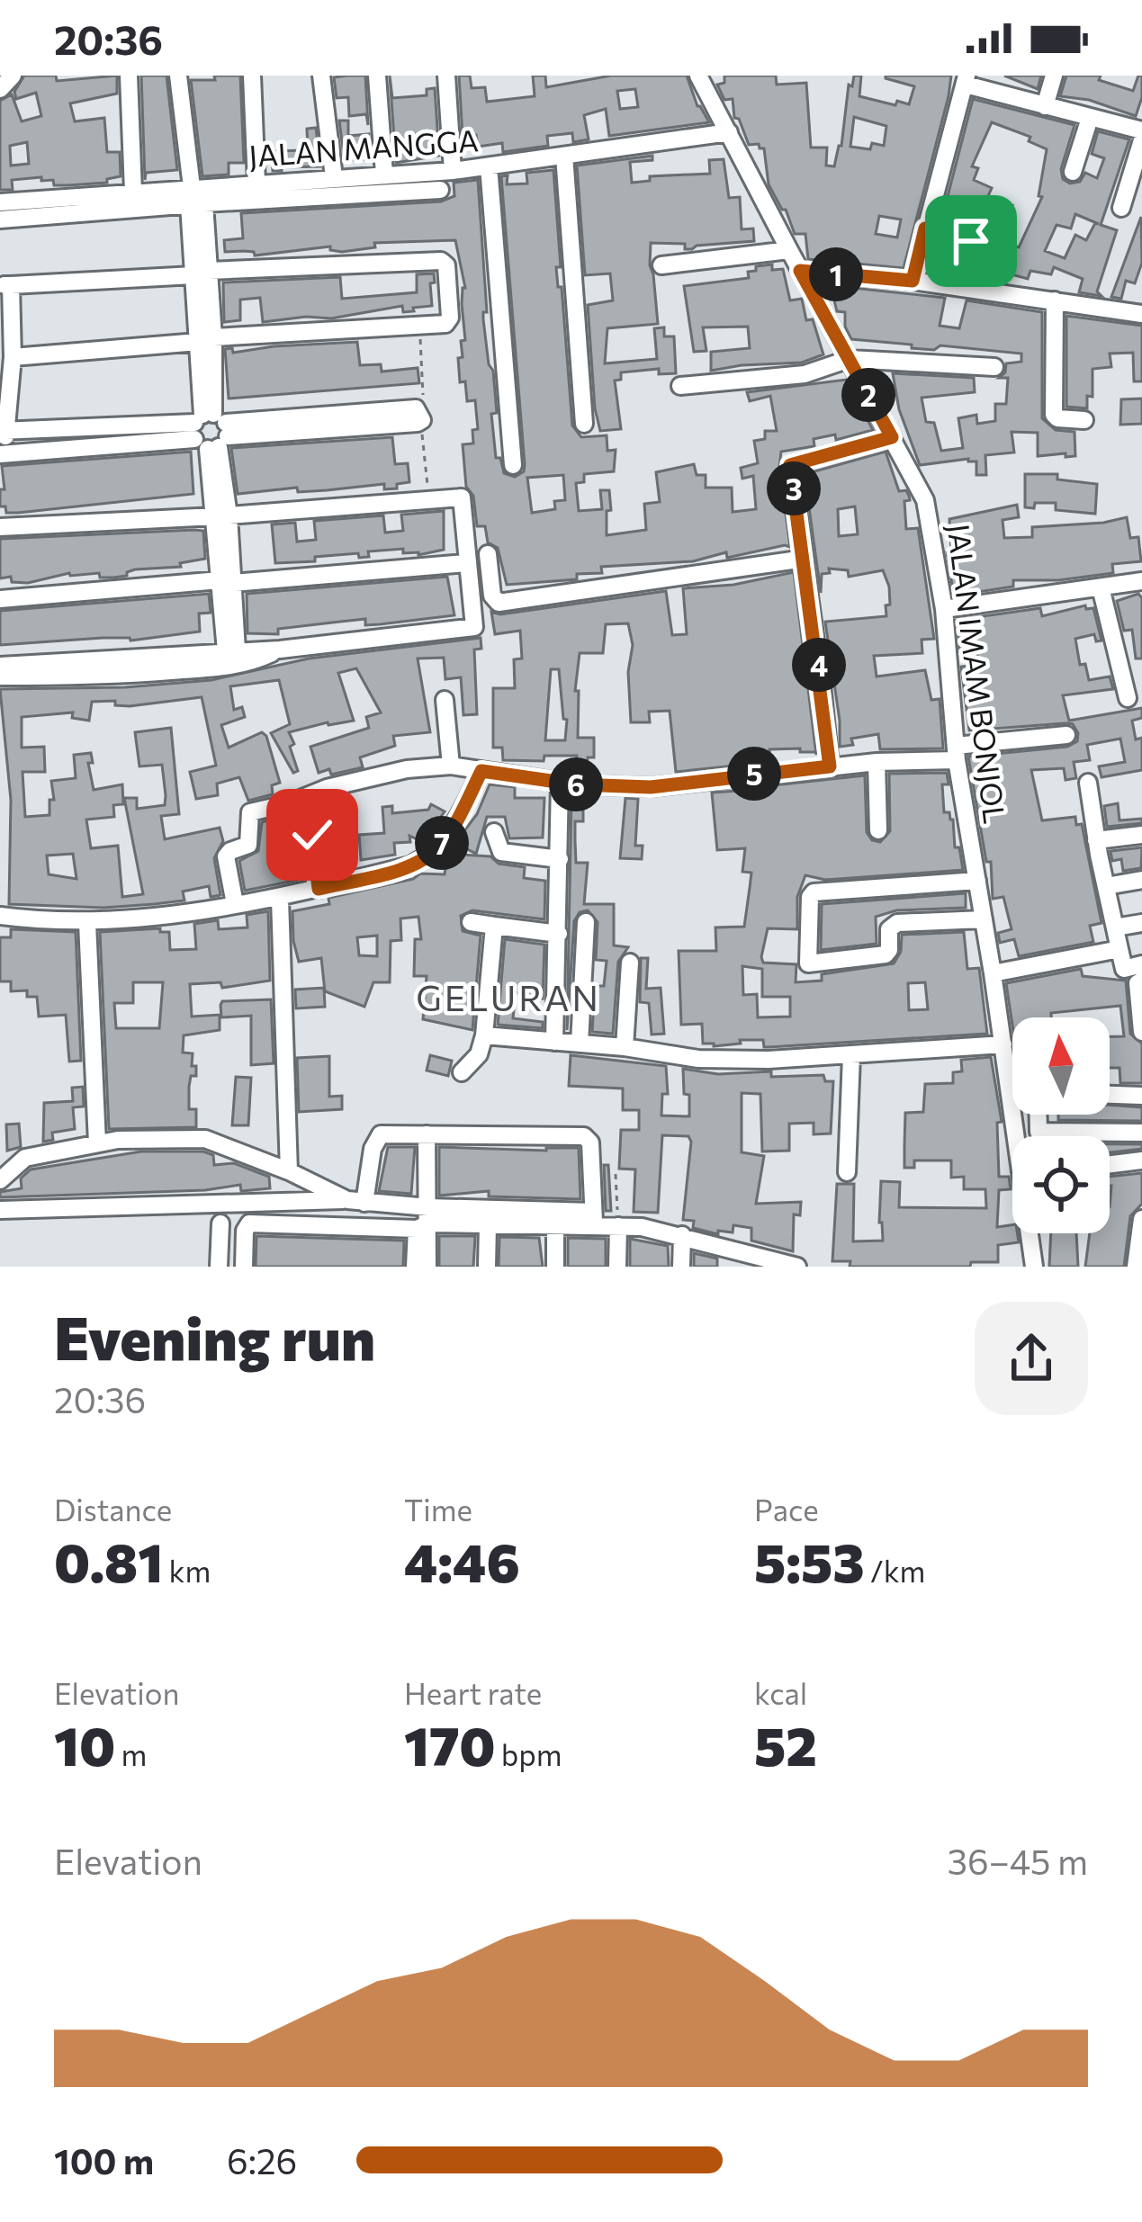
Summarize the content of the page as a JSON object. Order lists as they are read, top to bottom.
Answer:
{
  "streets": {
    "street": ["JALAN MANGGA", "JALAN IMAM BONJOL"]
  },
  "crossings": [
    ["JALAN MANGGA", "JALAN IMAM BONJOL"]
  ],
  "districts": ["GELURAN"],
  "north": "top",
  "page": {
    "status": "20:36",
    "pins": [
      "1",
      "2",
      "3",
      "4",
      "5",
      "6",
      "7"
    ],
    "heading": ["Evening run", "20:36"],
    "stats": [
      ["Distance", "0.81 km"],
      ["Time", "4:46"],
      ["Pace", "5:53 /km"],
      ["Elevation", "10 m"],
      ["Heart rate", "170 bpm"],
      ["kcal", "52"]
    ],
    "chart": ["Elevation", "36–45 m"],
    "list": [
      {
        "name": "100 m",
        "note": "6:26"
      }
    ]
  }
}
